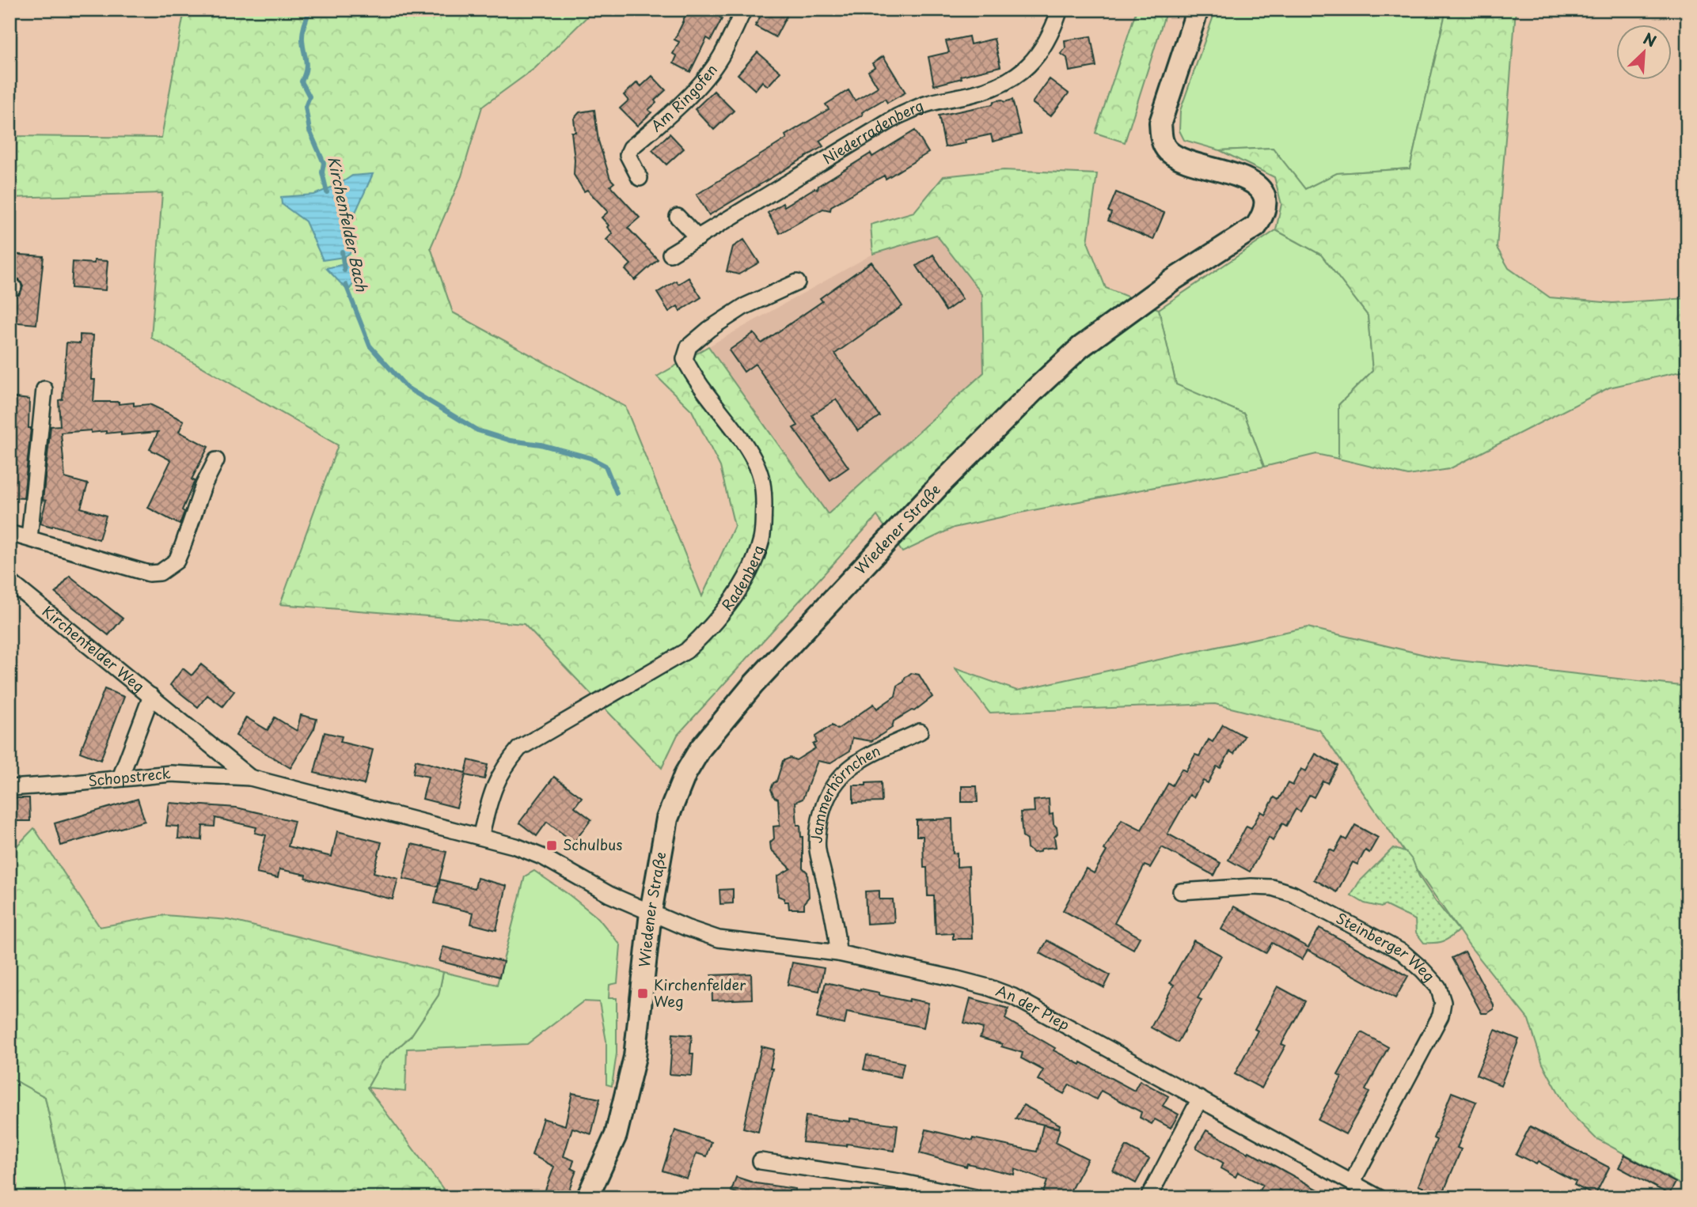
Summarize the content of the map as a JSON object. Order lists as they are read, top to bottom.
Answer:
{
  "streets": {
    "main road": ["Wiedener Straße"],
    "street": [
      "Am Ringofen",
      "Niederradenberg",
      "Radenberg",
      "Kirchenfelder Weg",
      "Schopstreck",
      "Jammerhörnchen",
      "Steinberger Weg",
      "An der Piep"
    ]
  },
  "crossings": [
    ["Wiedener Straße", "Kirchenfelder Weg"],
    ["Wiedener Straße", "An der Piep"],
    ["Radenberg", "Kirchenfelder Weg"],
    ["Kirchenfelder Weg", "Schopstreck"],
    ["Kirchenfelder Weg", "An der Piep"],
    ["Jammerhörnchen", "An der Piep"],
    ["Steinberger Weg", "An der Piep"]
  ],
  "water": ["Kirchenfelder Bach"],
  "places": {
    "transit": ["Schulbus", "Kirchenfelder Weg"]
  },
  "north": "top right"
}
